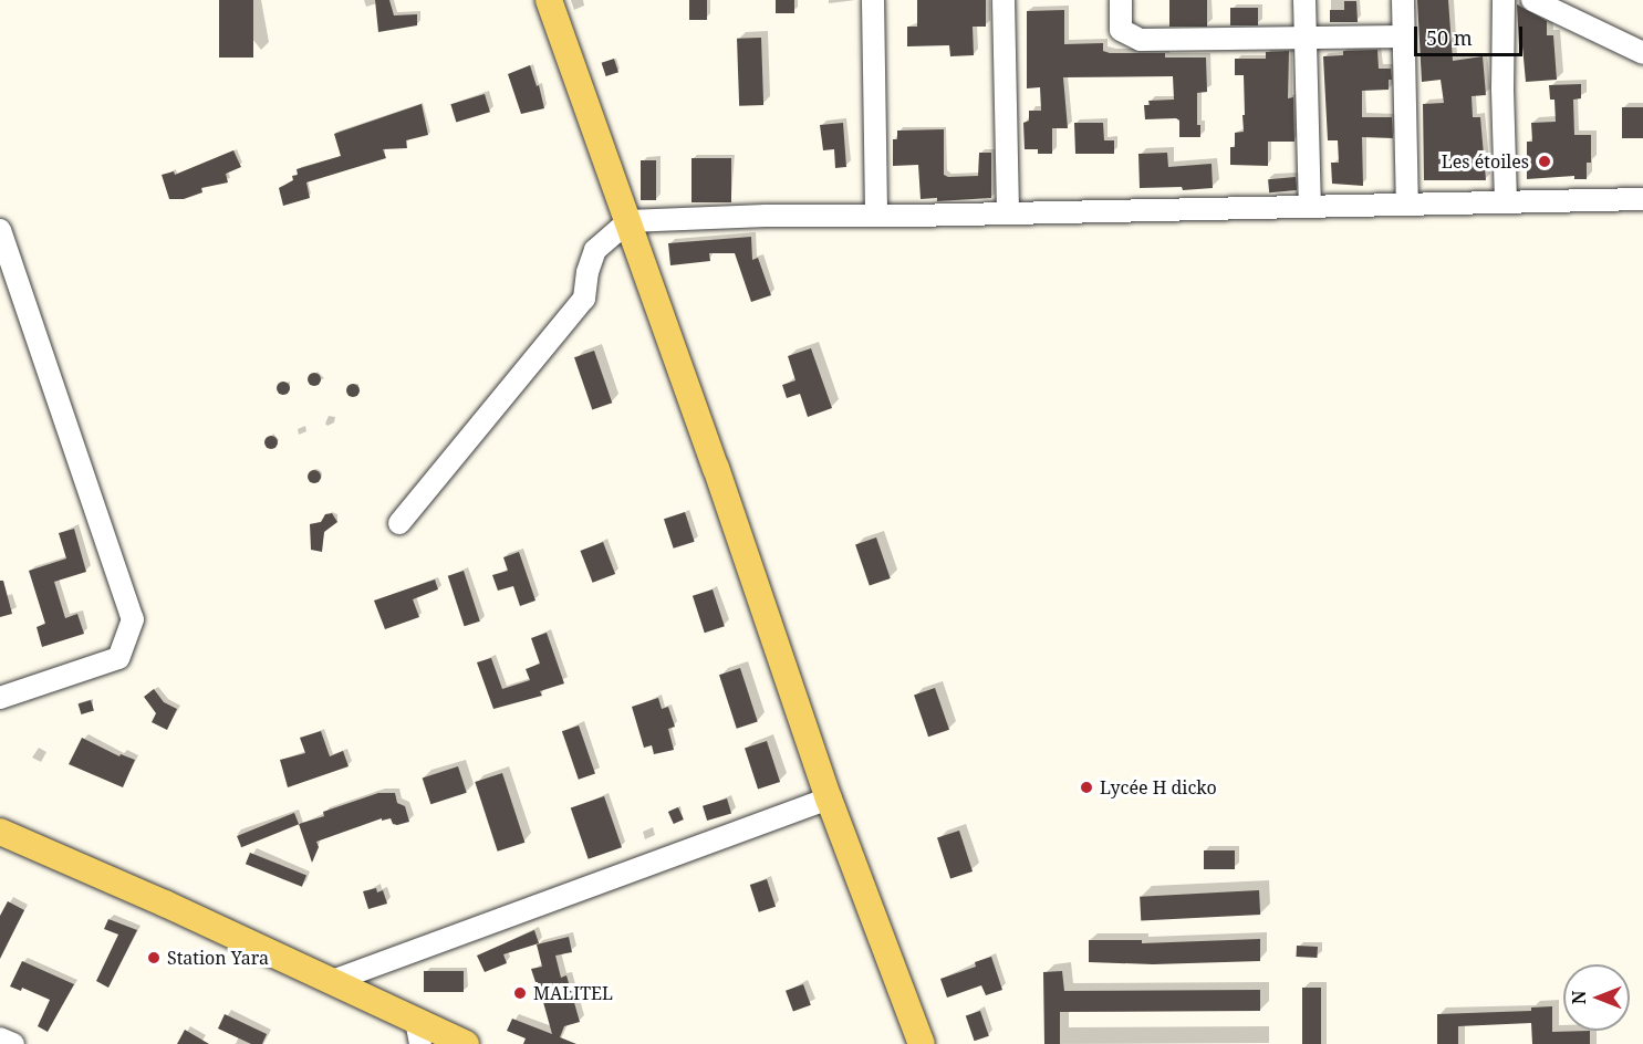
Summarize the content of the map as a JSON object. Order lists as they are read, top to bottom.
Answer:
{
  "places": [
    "Les étoiles",
    "Lycée H dicko",
    "Station Yara",
    "MALITEL"
  ],
  "scale_bar": "50 m",
  "north": "left"
}
